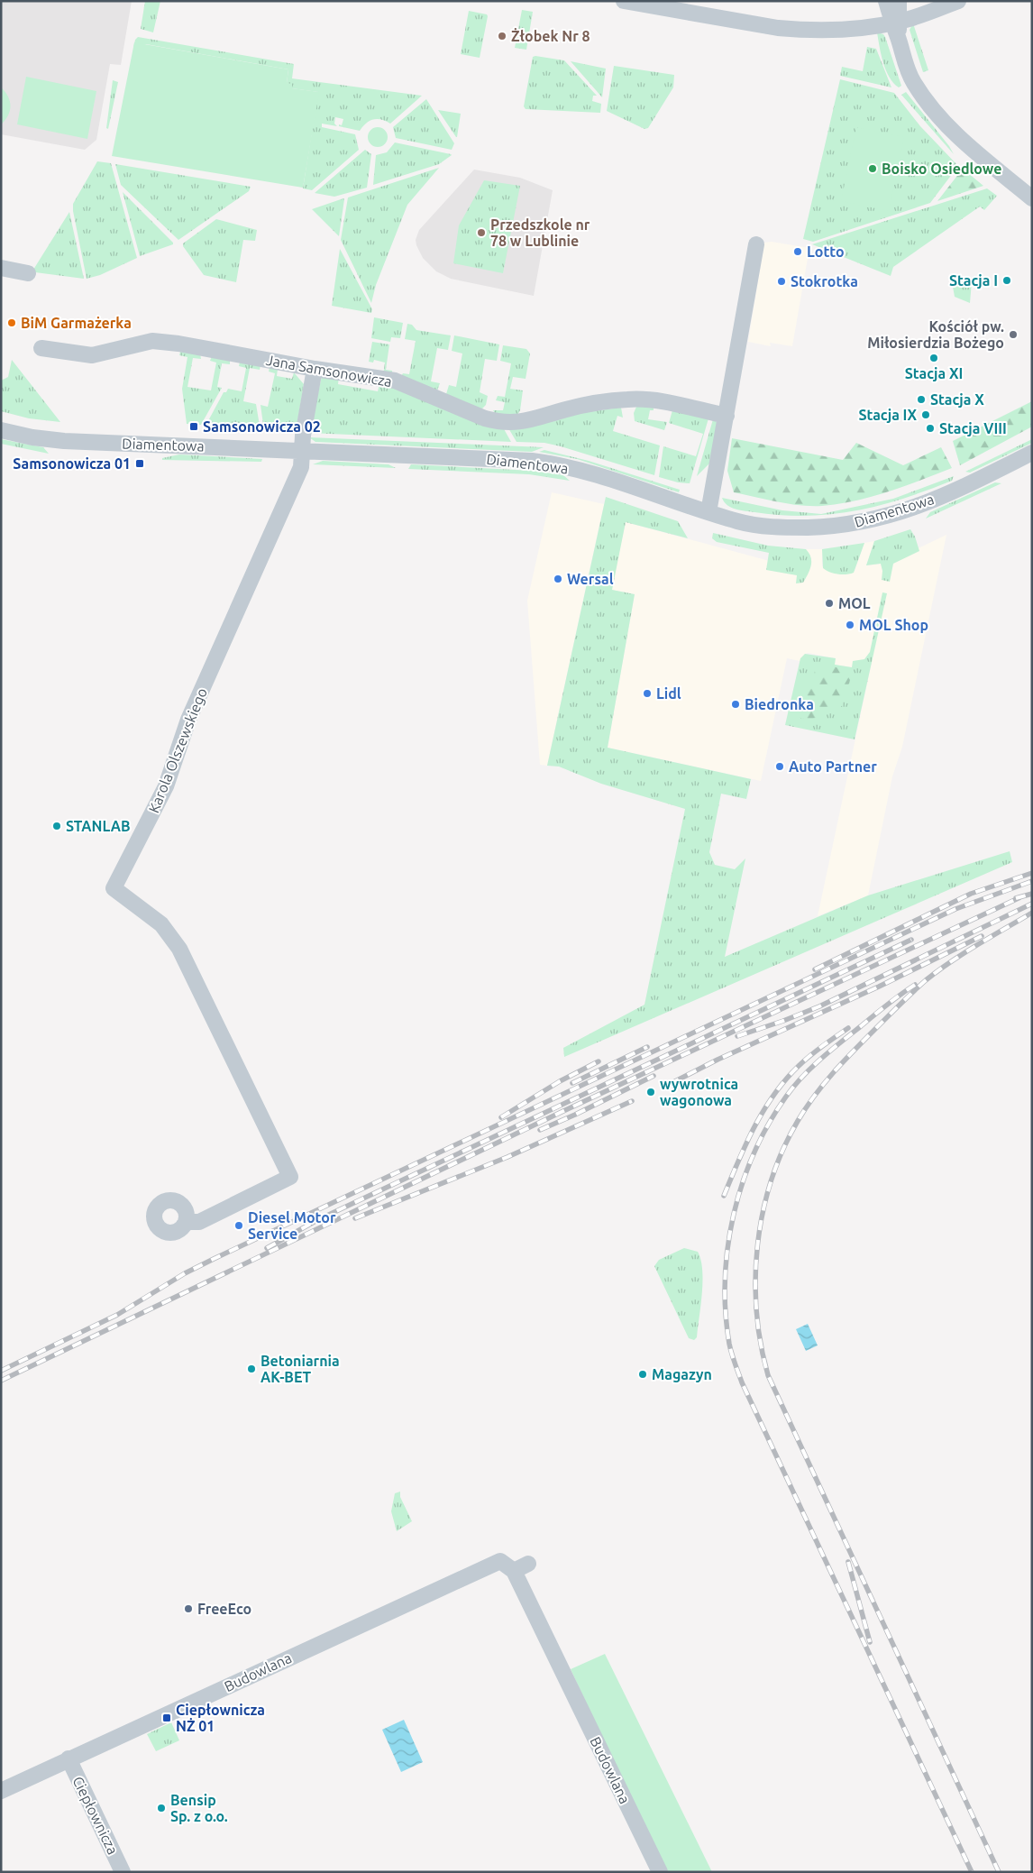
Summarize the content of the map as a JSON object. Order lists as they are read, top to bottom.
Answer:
{
  "streets": {
    "street": [
      "Jana Samsonowicza",
      "Diamentowa",
      "Karola Olszewskiego",
      "Budowlana",
      "Ciepłownicza"
    ]
  },
  "crossings": [
    ["Diamentowa", "Karola Olszewskiego"],
    ["Budowlana", "Ciepłownicza"]
  ],
  "places": {
    "other": [
      "Żłobek Nr 8",
      "Boisko Osiedlowe",
      "Przedszkole nr 78 w Lublinie",
      "Lotto",
      "Stacja I",
      "Stokrotka",
      "BiM Garmażerka",
      "Kościół pw. Miłosierdzia Bożego",
      "Stacja XI",
      "Stacja X",
      "Stacja IX",
      "Stacja VIII",
      "Wersal",
      "MOL",
      "MOL Shop",
      "Lidl",
      "Biedronka",
      "Auto Partner",
      "STANLAB",
      "wywrotnica wagonowa",
      "Diesel Motor Service",
      "Betoniarnia AK-BET",
      "Magazyn",
      "FreeEco",
      "Bensip Sp. z o.o."
    ],
    "transit": ["Samsonowicza 02", "Samsonowicza 01", "Ciepłownicza NŻ 01"]
  }
}
